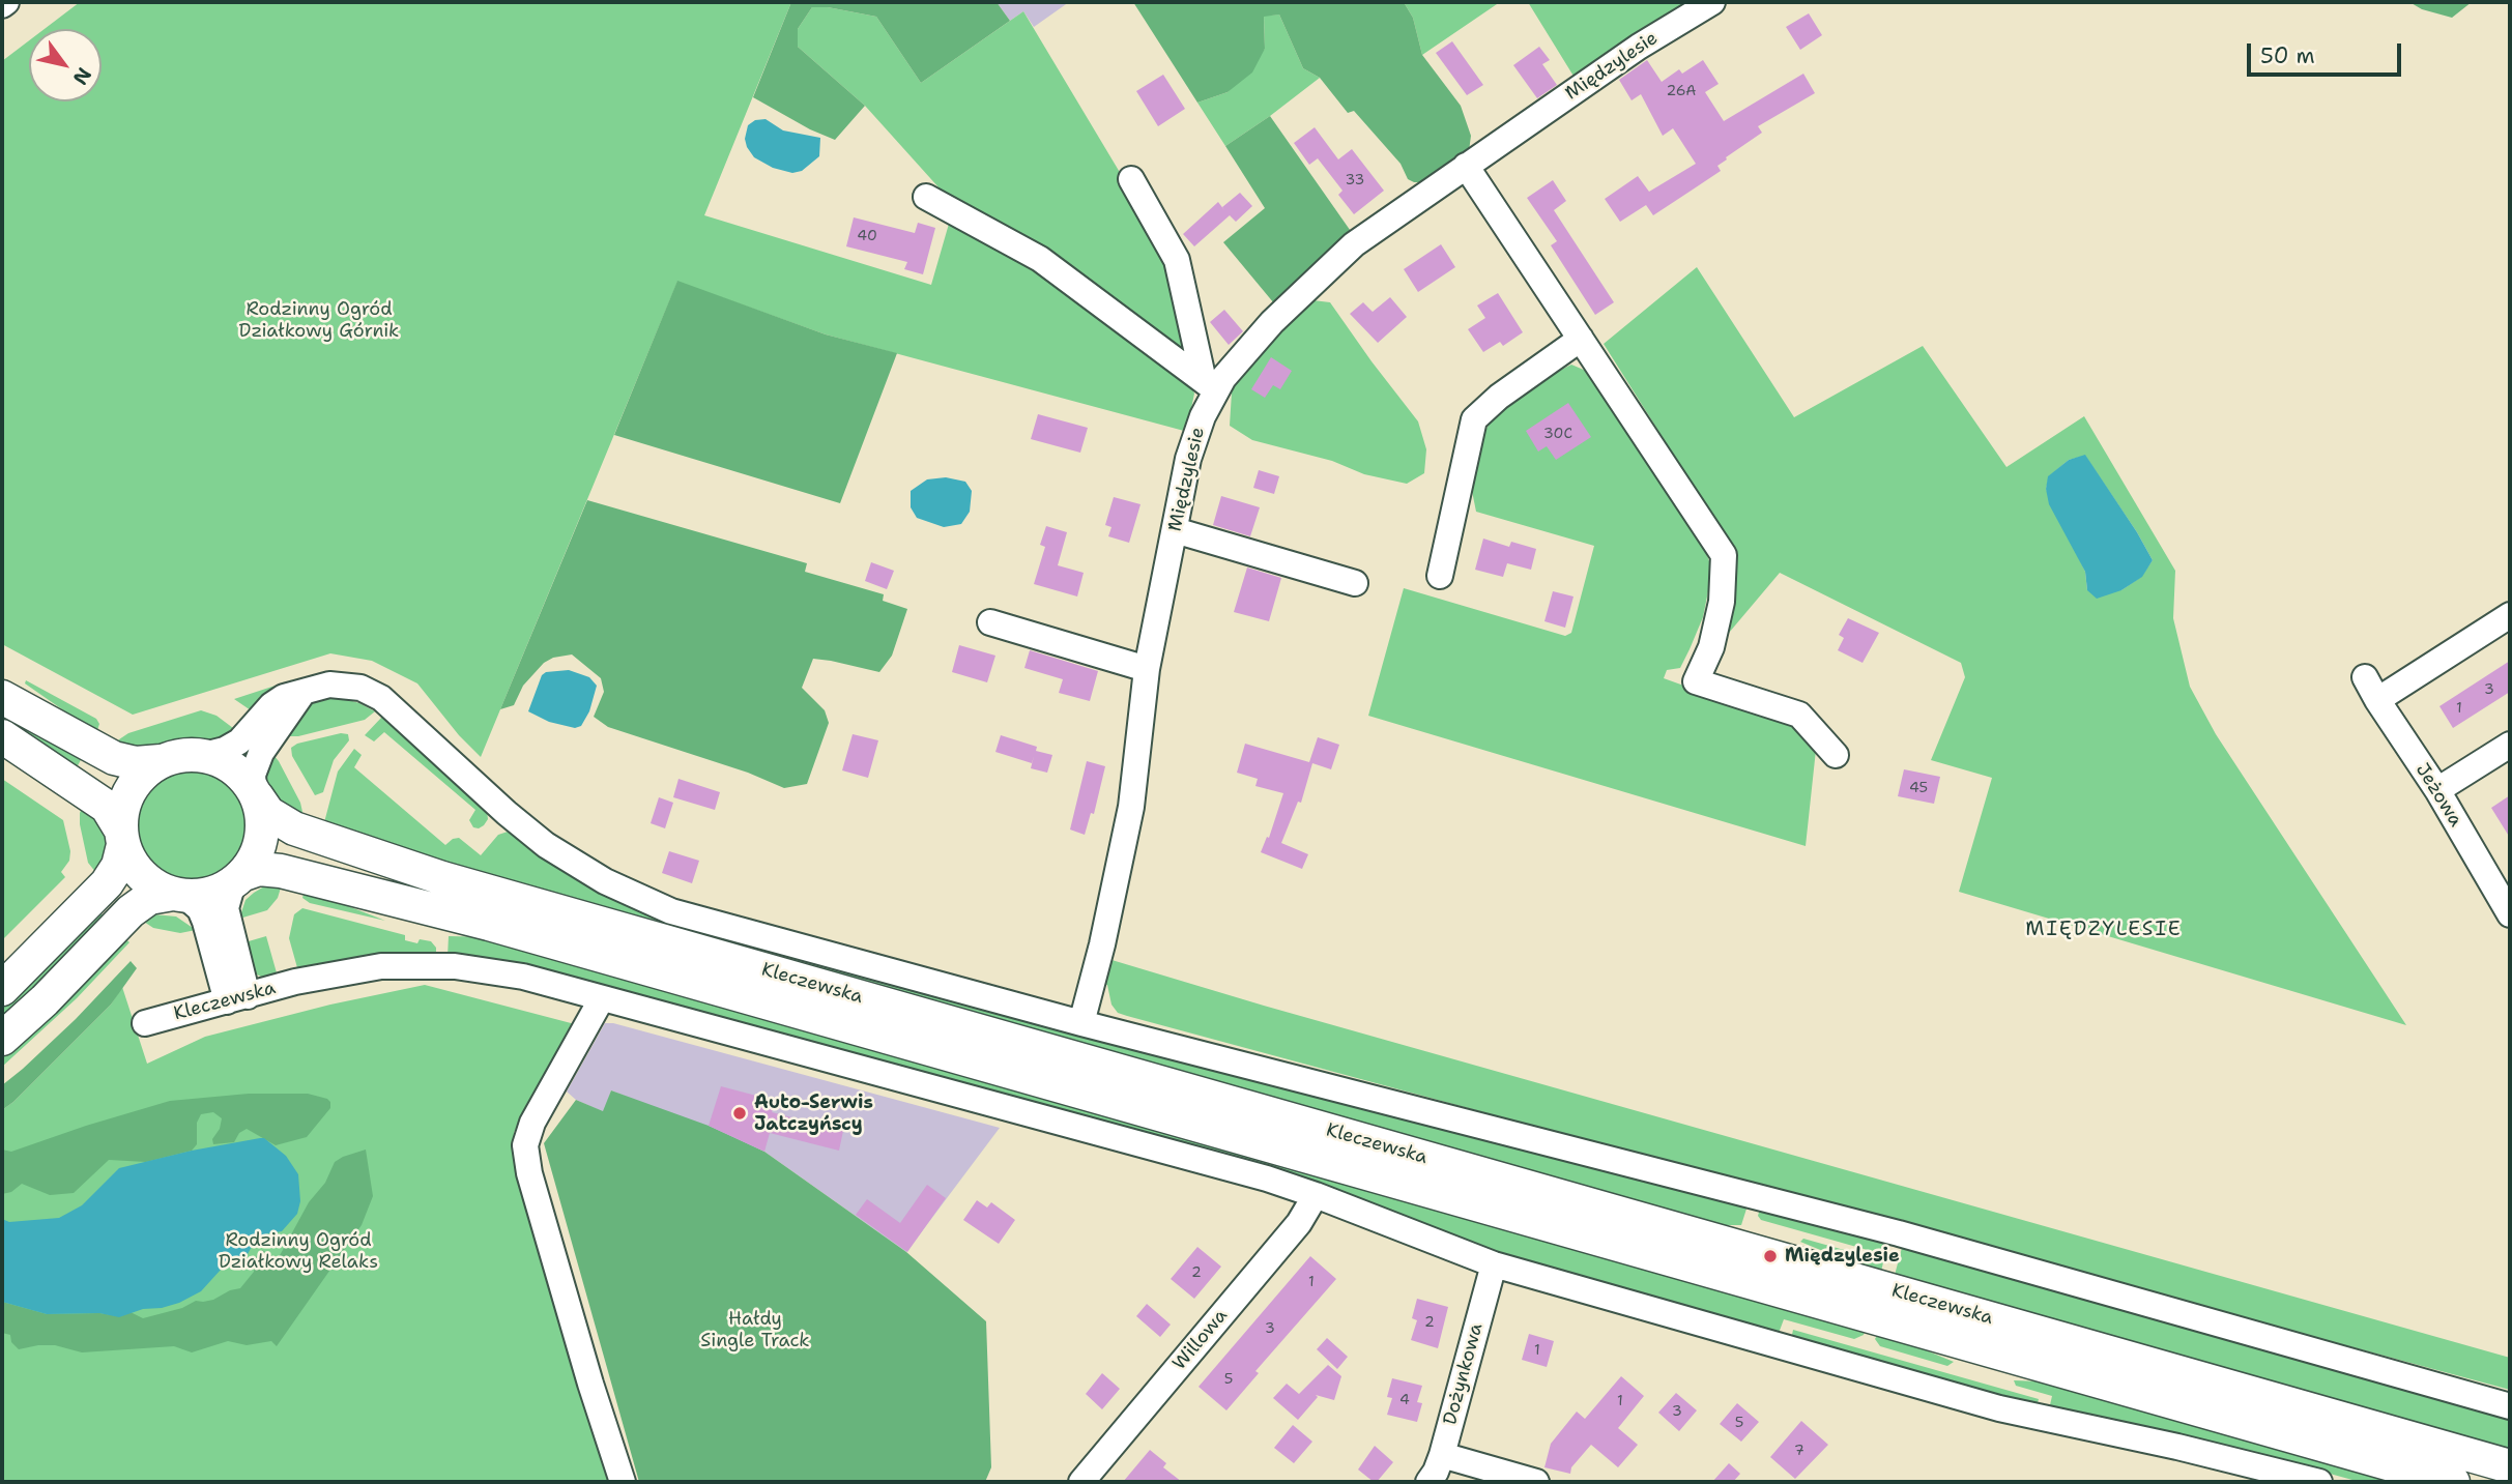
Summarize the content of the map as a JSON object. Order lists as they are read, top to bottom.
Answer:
{
  "streets": {
    "main road": ["Kleczewska"],
    "street": [
      "Międzylesie",
      "Jeżowa",
      "Willowa",
      "Dożynkowa"
    ]
  },
  "crossings": [
    ["Kleczewska", "Willowa"],
    ["Kleczewska", "Dożynkowa"]
  ],
  "districts": ["MIĘDZYLESIE"],
  "parks": ["Rodzinny Ogród Działkowy Górnik", "Rodzinny Ogród Działkowy Relaks", "Hałdy Single Track"],
  "places": ["Auto-Serwis Jatczyńscy", "Międzylesie"],
  "house_numbers": [
    "26A",
    "33",
    "40",
    "30C",
    "3",
    "1",
    "45",
    "2",
    "1",
    "2",
    "3",
    "1",
    "5",
    "4",
    "1",
    "3",
    "5",
    "7"
  ],
  "scale_bar": "50 m",
  "north": "bottom right"
}
